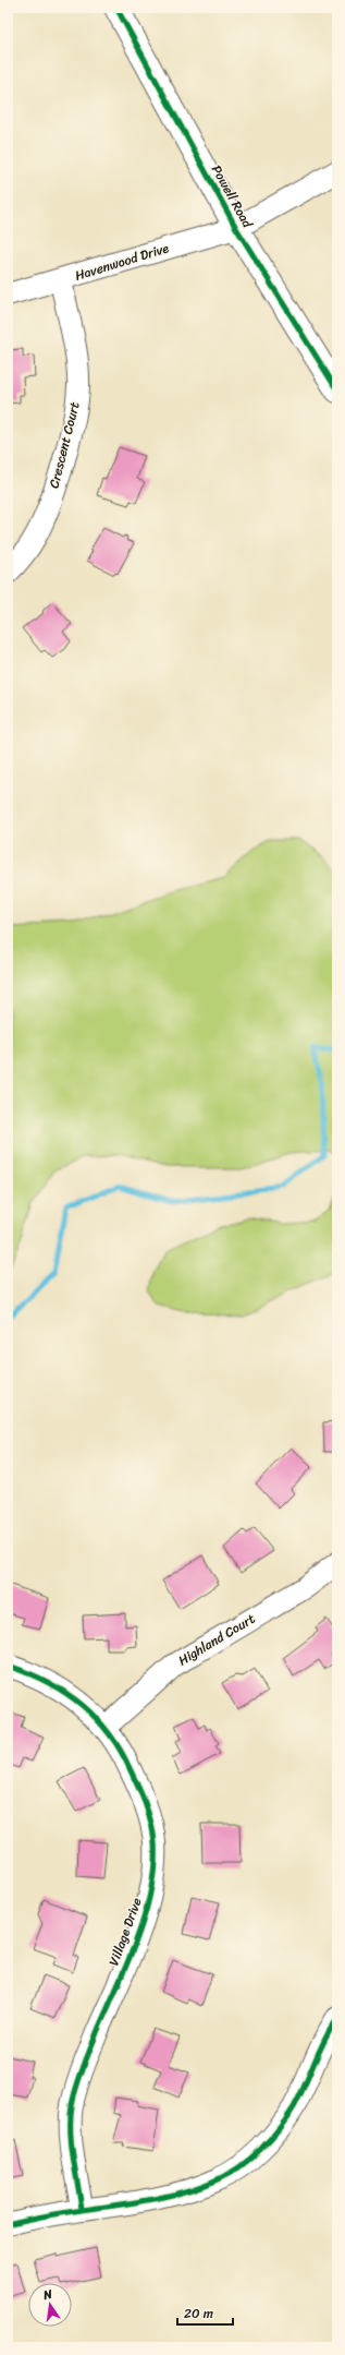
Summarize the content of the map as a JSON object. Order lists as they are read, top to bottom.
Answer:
{
  "streets": {
    "street": [
      "Powell Road",
      "Havenwood Drive",
      "Crescent Court",
      "Highland Court",
      "Village Drive"
    ]
  },
  "crossings": [
    ["Powell Road", "Havenwood Drive"],
    ["Havenwood Drive", "Crescent Court"],
    ["Highland Court", "Village Drive"]
  ],
  "scale_bar": "20 m",
  "north": "top"
}
